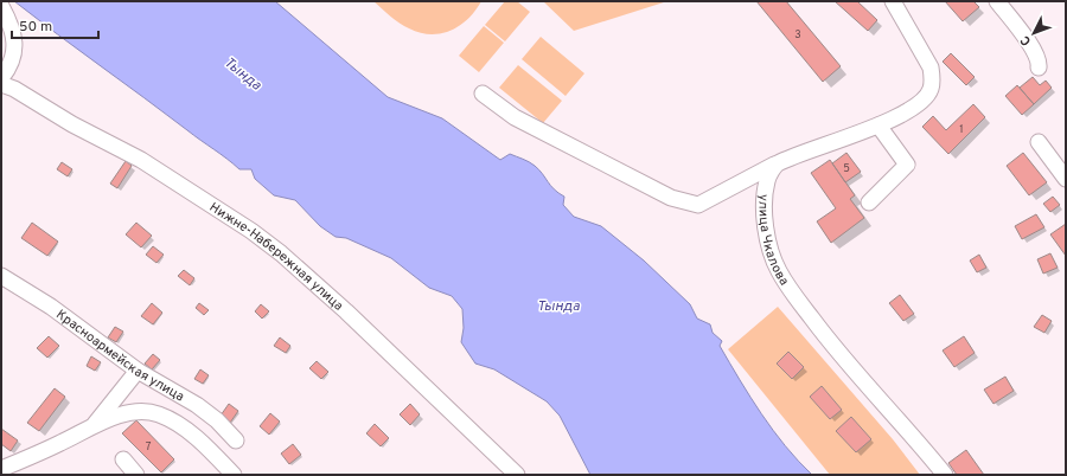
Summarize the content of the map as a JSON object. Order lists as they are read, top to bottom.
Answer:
{
  "streets": {
    "street": ["улица Чкалова", "Нижне-Набережная улица", "Красноармейская улица"]
  },
  "water": ["Тында"],
  "house_numbers": [
    "3",
    "1",
    "5",
    "7"
  ],
  "scale_bar": "50 m",
  "north": "bottom left"
}
